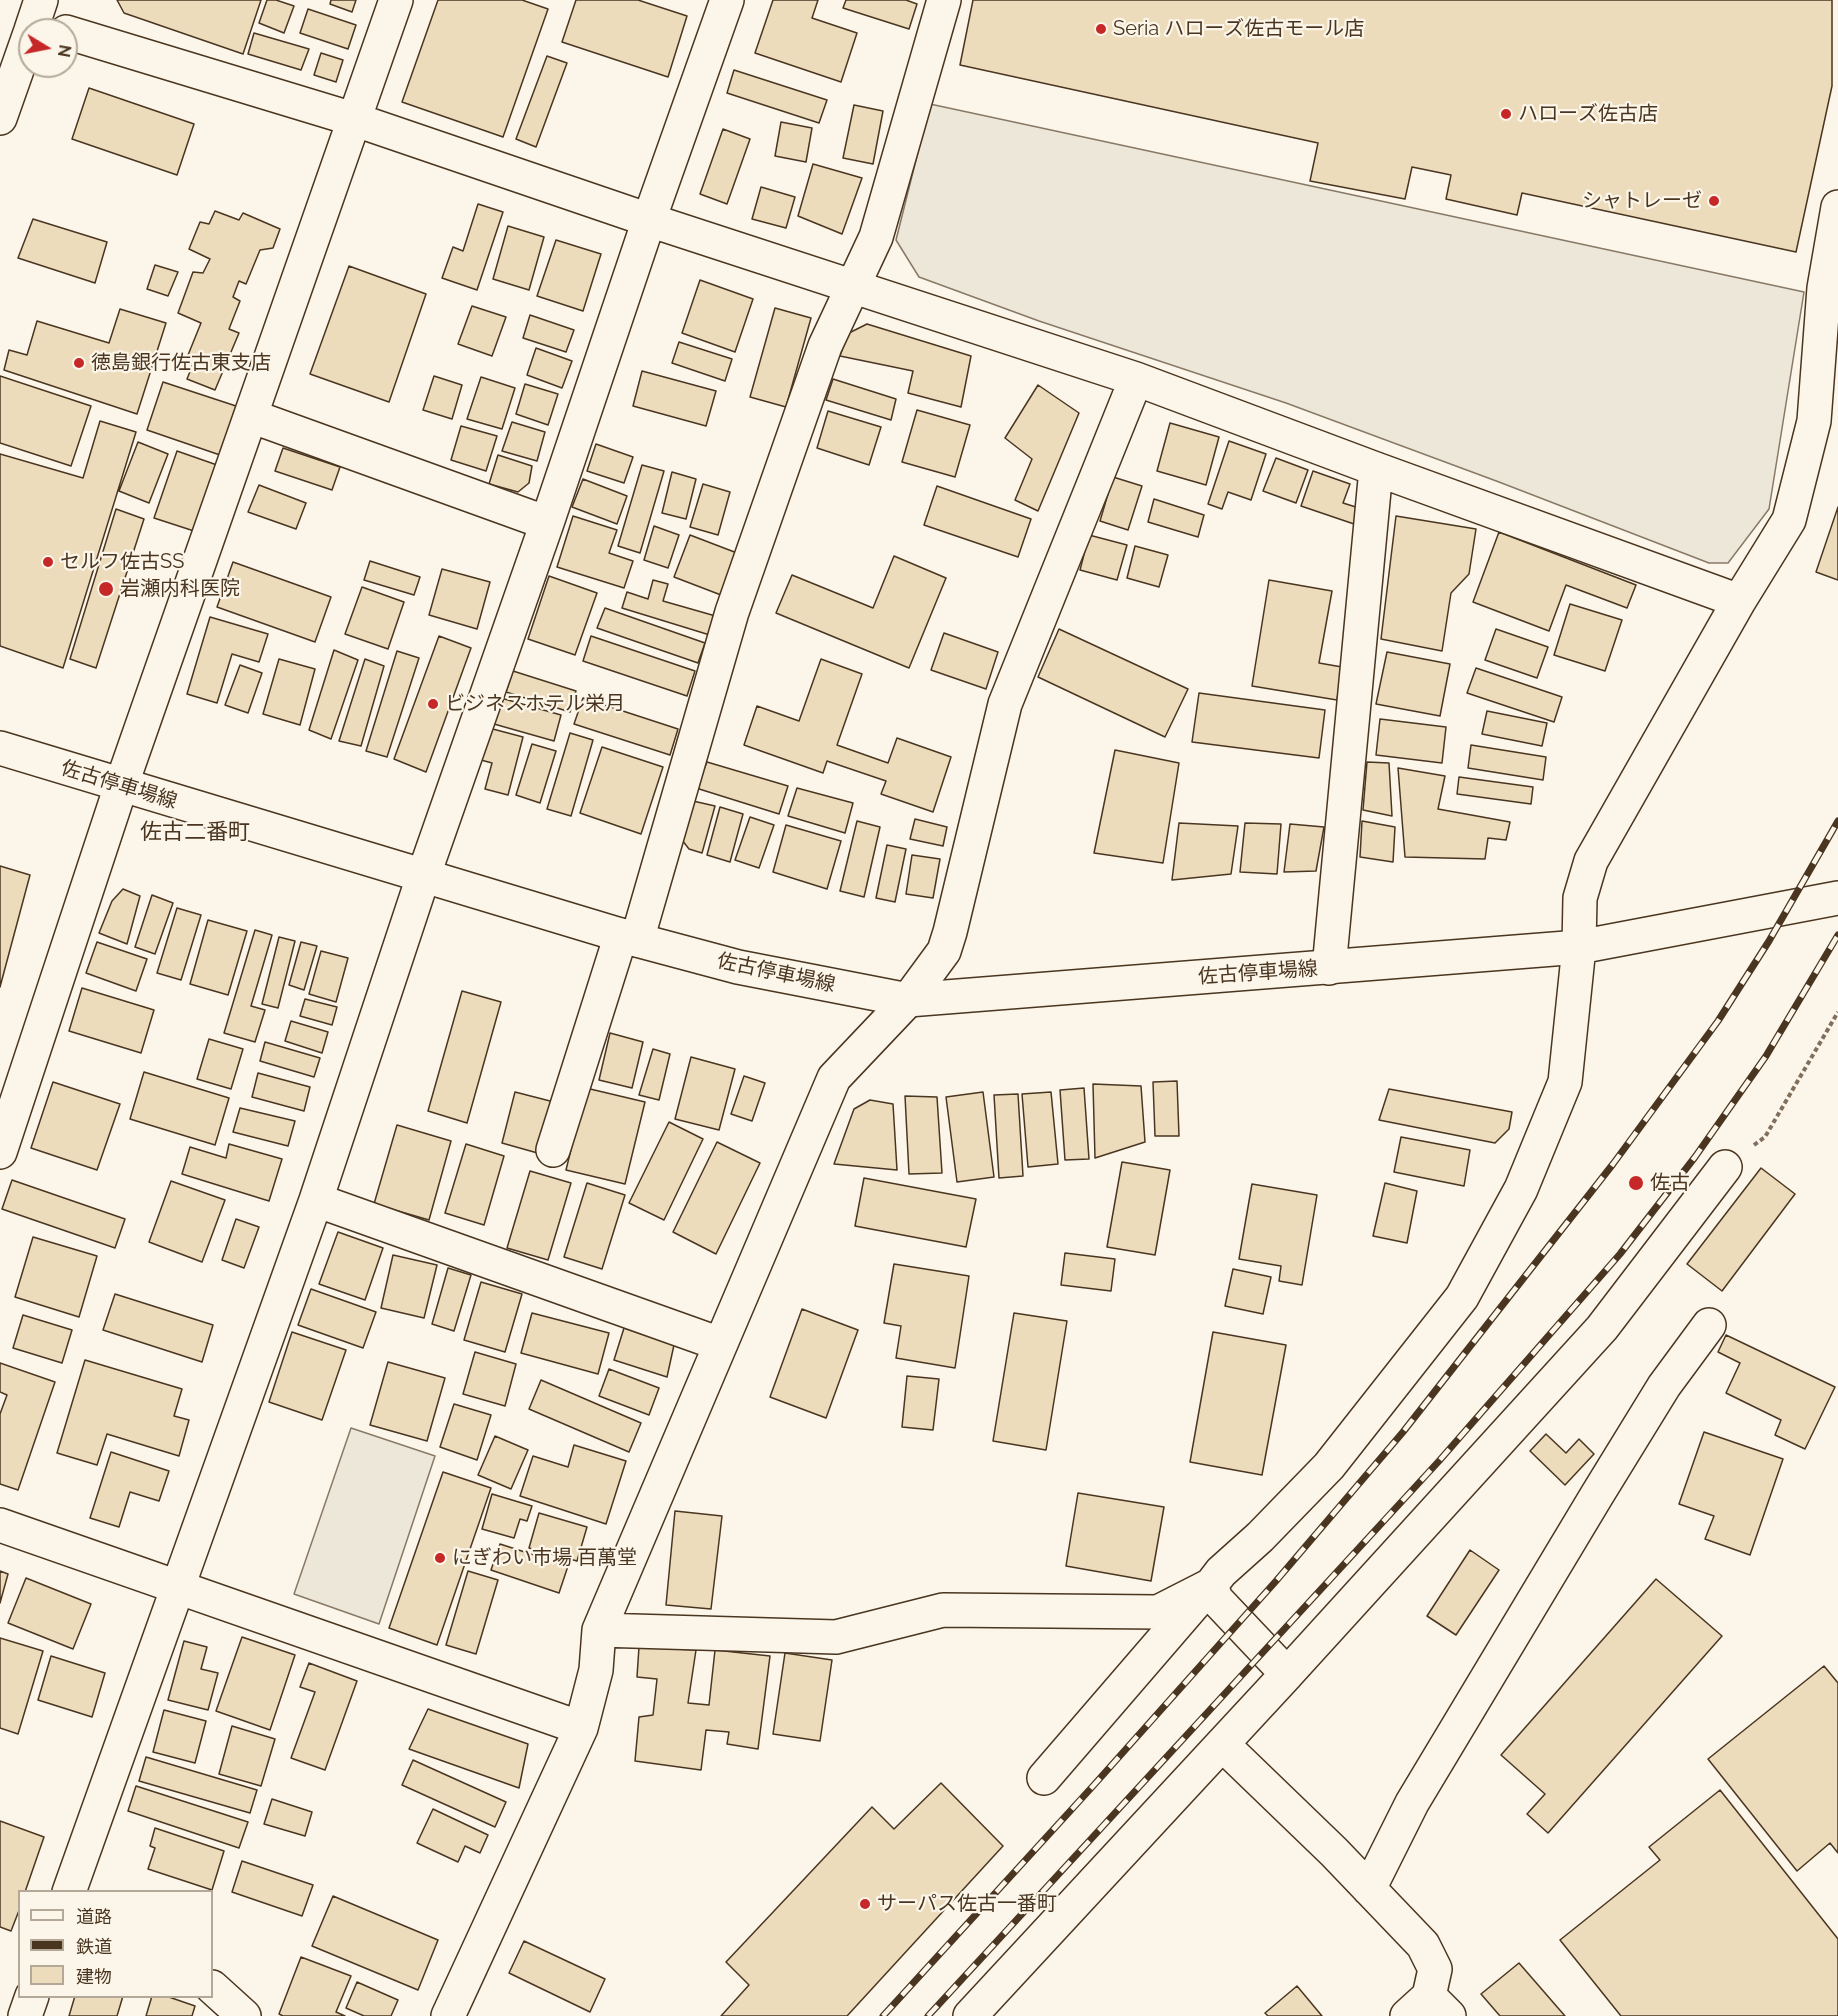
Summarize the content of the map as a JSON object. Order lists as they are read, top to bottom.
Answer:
{
  "streets": {
    "main road": ["佐古停車場線"]
  },
  "districts": ["佐古二番町"],
  "places": [
    "Seria ハローズ佐古モール店",
    "ハローズ佐古店",
    "シャトレーゼ",
    "徳島銀行佐古東支店",
    "セルフ佐古SS",
    "岩瀬内科医院",
    "ビジネスホテル栄月",
    "佐古",
    "にぎわい市場 百萬堂",
    "サーパス佐古一番町"
  ],
  "legend": ["道路", "鉄道", "建物"],
  "north": "right"
}
